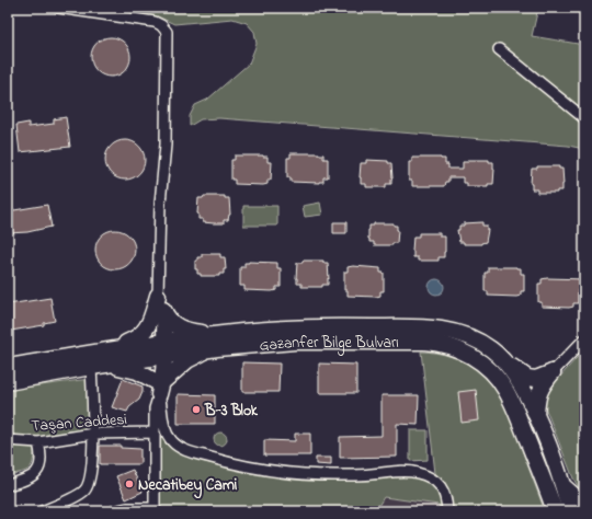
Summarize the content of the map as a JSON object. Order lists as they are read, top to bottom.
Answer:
{
  "streets": {
    "main road": ["Gazanfer Bilge Bulvarı"],
    "street": ["Taşan Caddesi"]
  },
  "places": ["B-3 Blok", "Necatibey Cami"]
}
